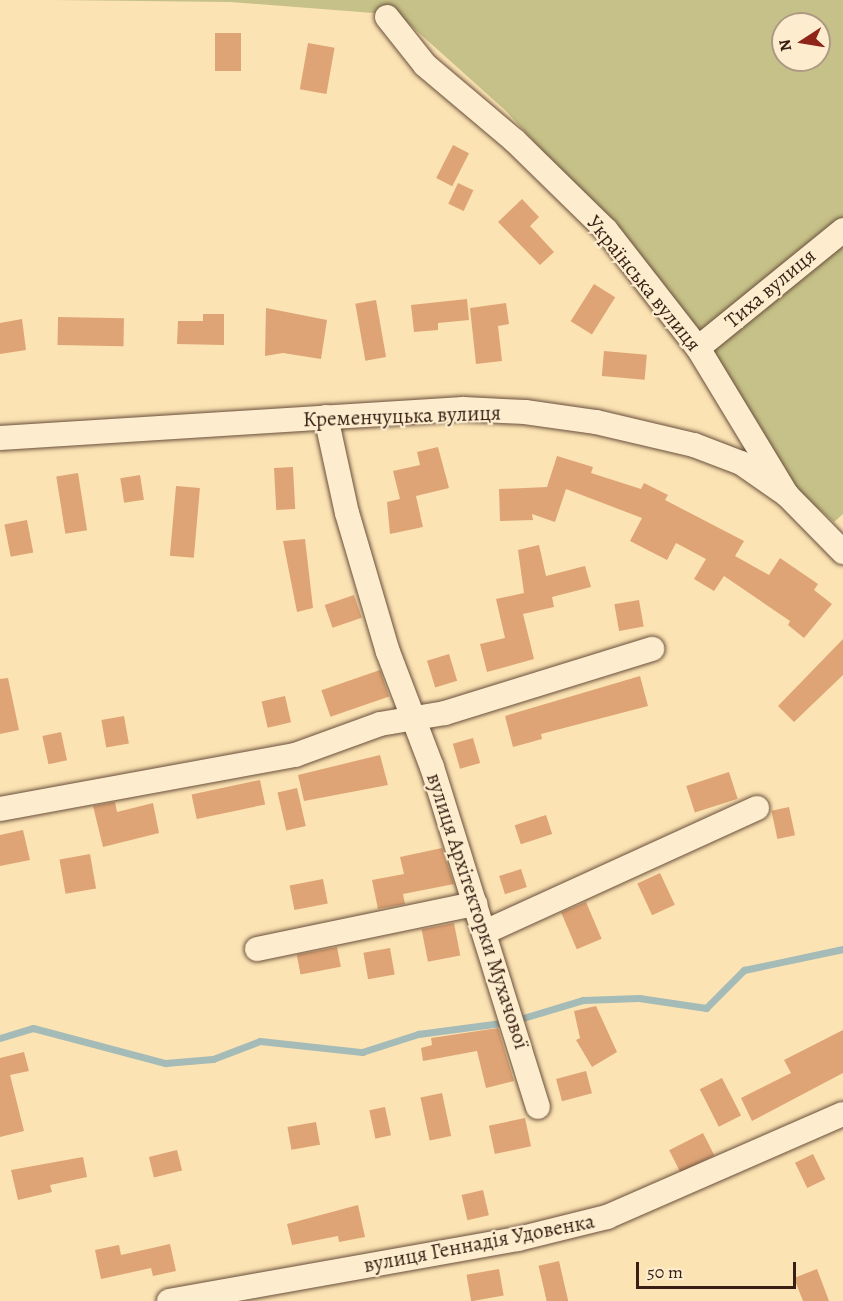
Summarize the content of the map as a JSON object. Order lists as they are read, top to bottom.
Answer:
{
  "streets": {
    "street": [
      "Українська вулиця",
      "Тиха вулиця",
      "Кременчуцька вулиця",
      "вулиця Архітекторки Мухачової",
      "вулиця Геннадія Удовенка"
    ]
  },
  "crossings": [
    ["Українська вулиця", "Тиха вулиця"],
    ["Українська вулиця", "Кременчуцька вулиця"],
    ["Кременчуцька вулиця", "вулиця Архітекторки Мухачової"]
  ],
  "scale_bar": "50 m",
  "north": "left"
}
